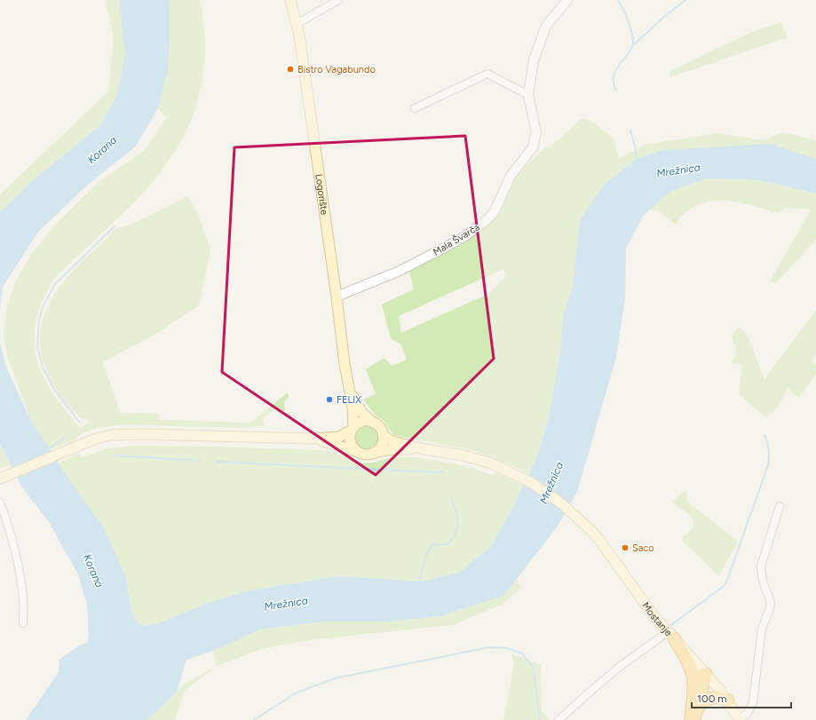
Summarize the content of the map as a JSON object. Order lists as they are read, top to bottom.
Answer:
{
  "streets": {
    "main road": ["Logorište", "Mostanje"],
    "street": ["Mala Švarča"]
  },
  "crossings": [
    ["Logorište", "Mala Švarča"]
  ],
  "water": ["Korana", "Mrežnica"],
  "places": ["Bistro Vagabundo", "FELIX", "Saco"],
  "scale_bar": "100 m"
}
